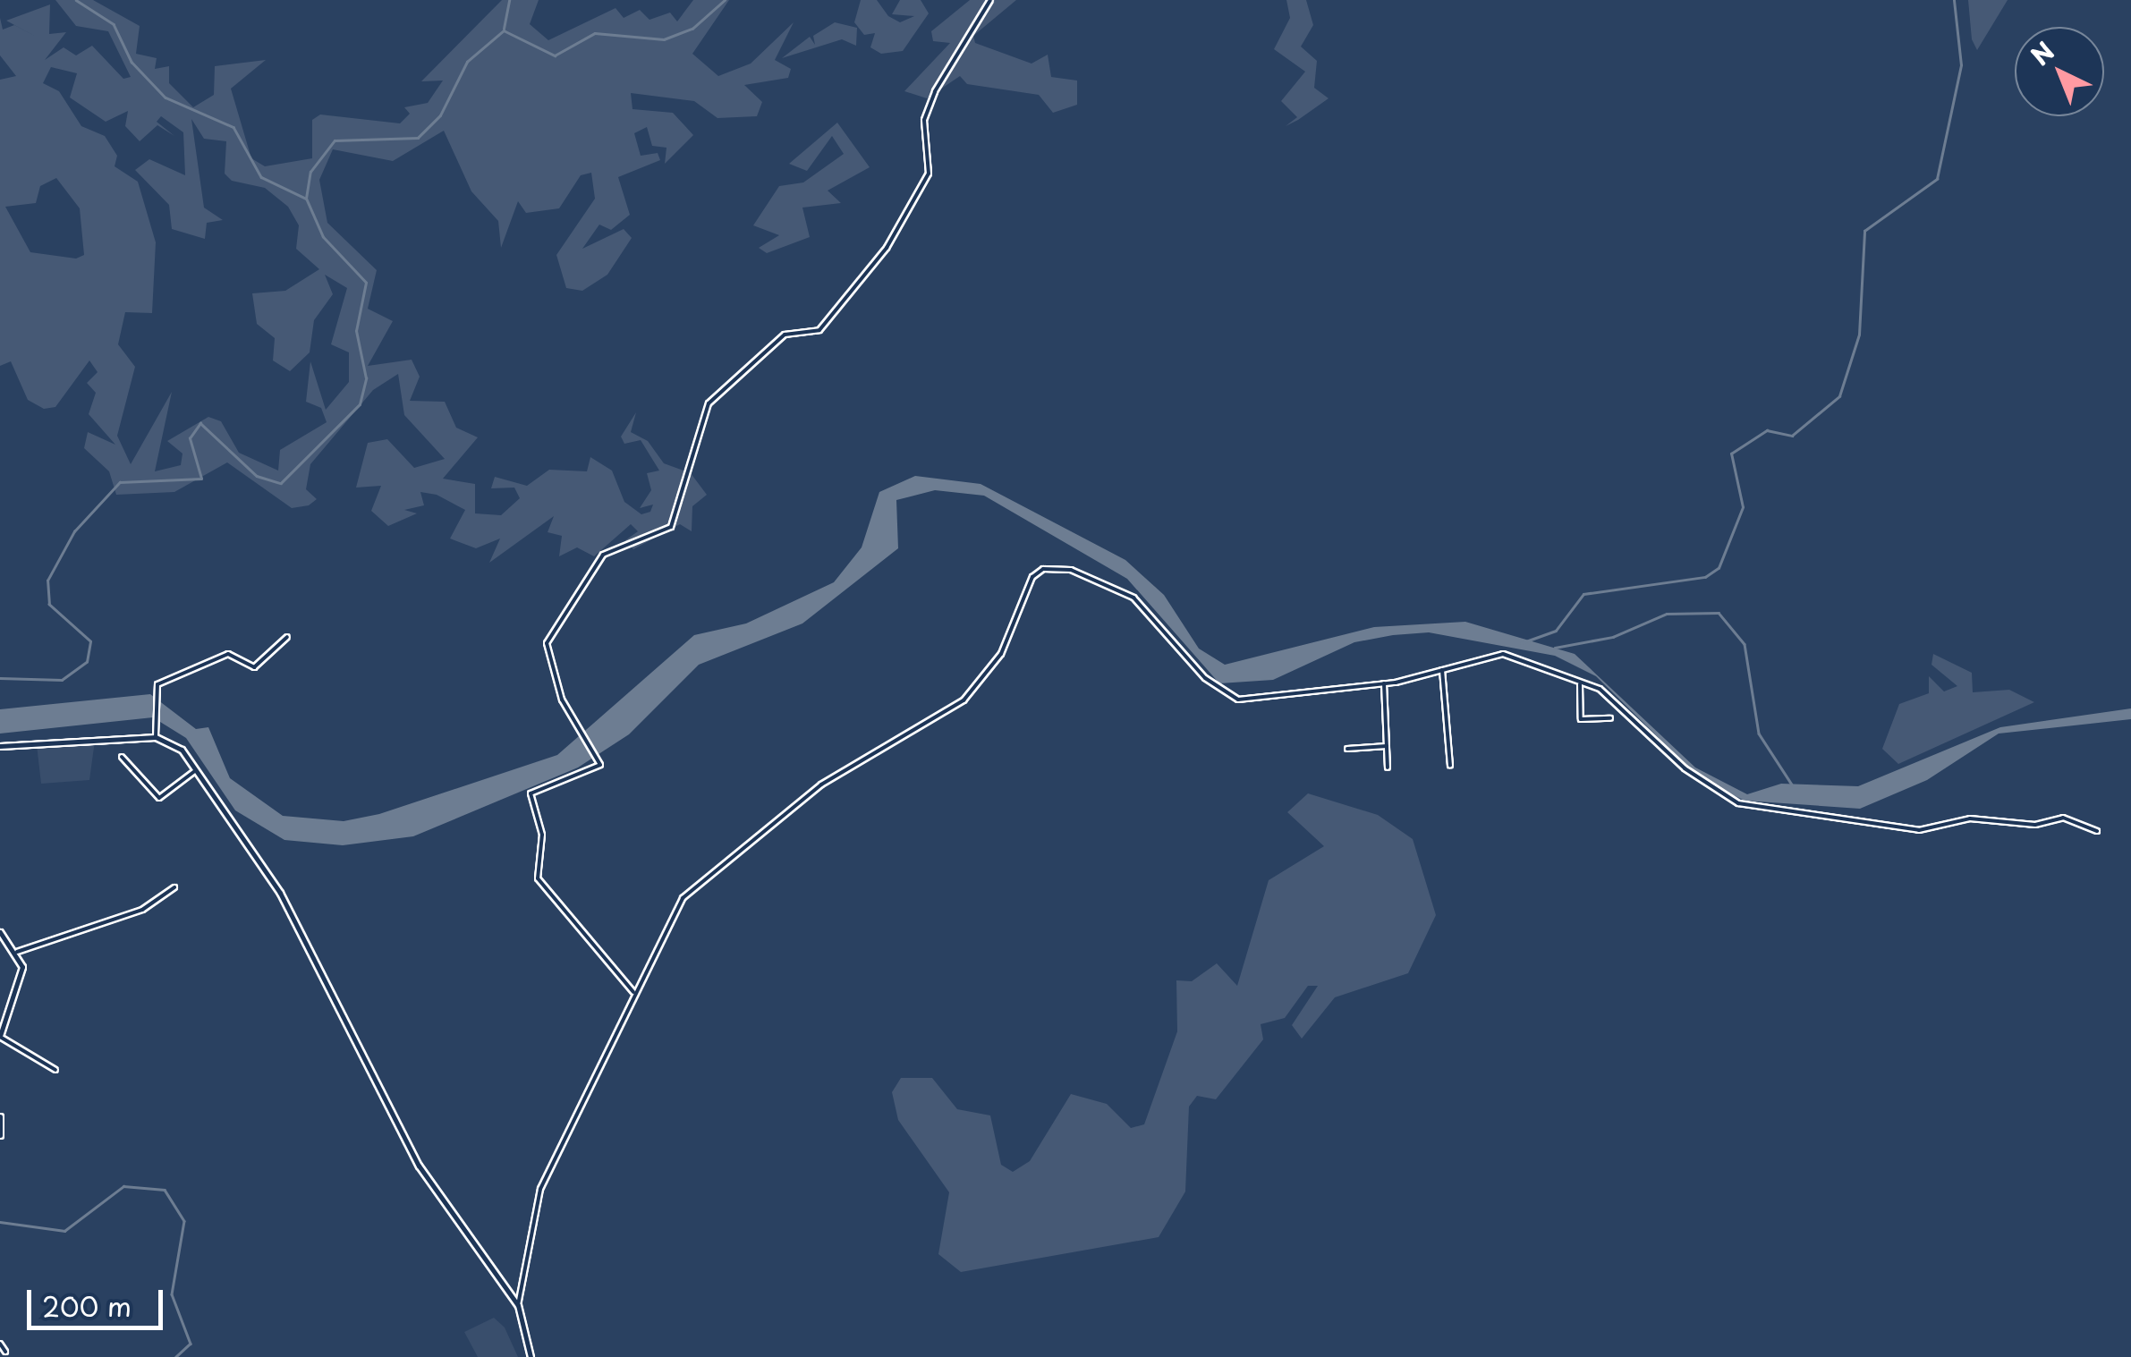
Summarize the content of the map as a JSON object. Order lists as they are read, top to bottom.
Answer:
{
  "scale_bar": "200 m",
  "north": "top left"
}
